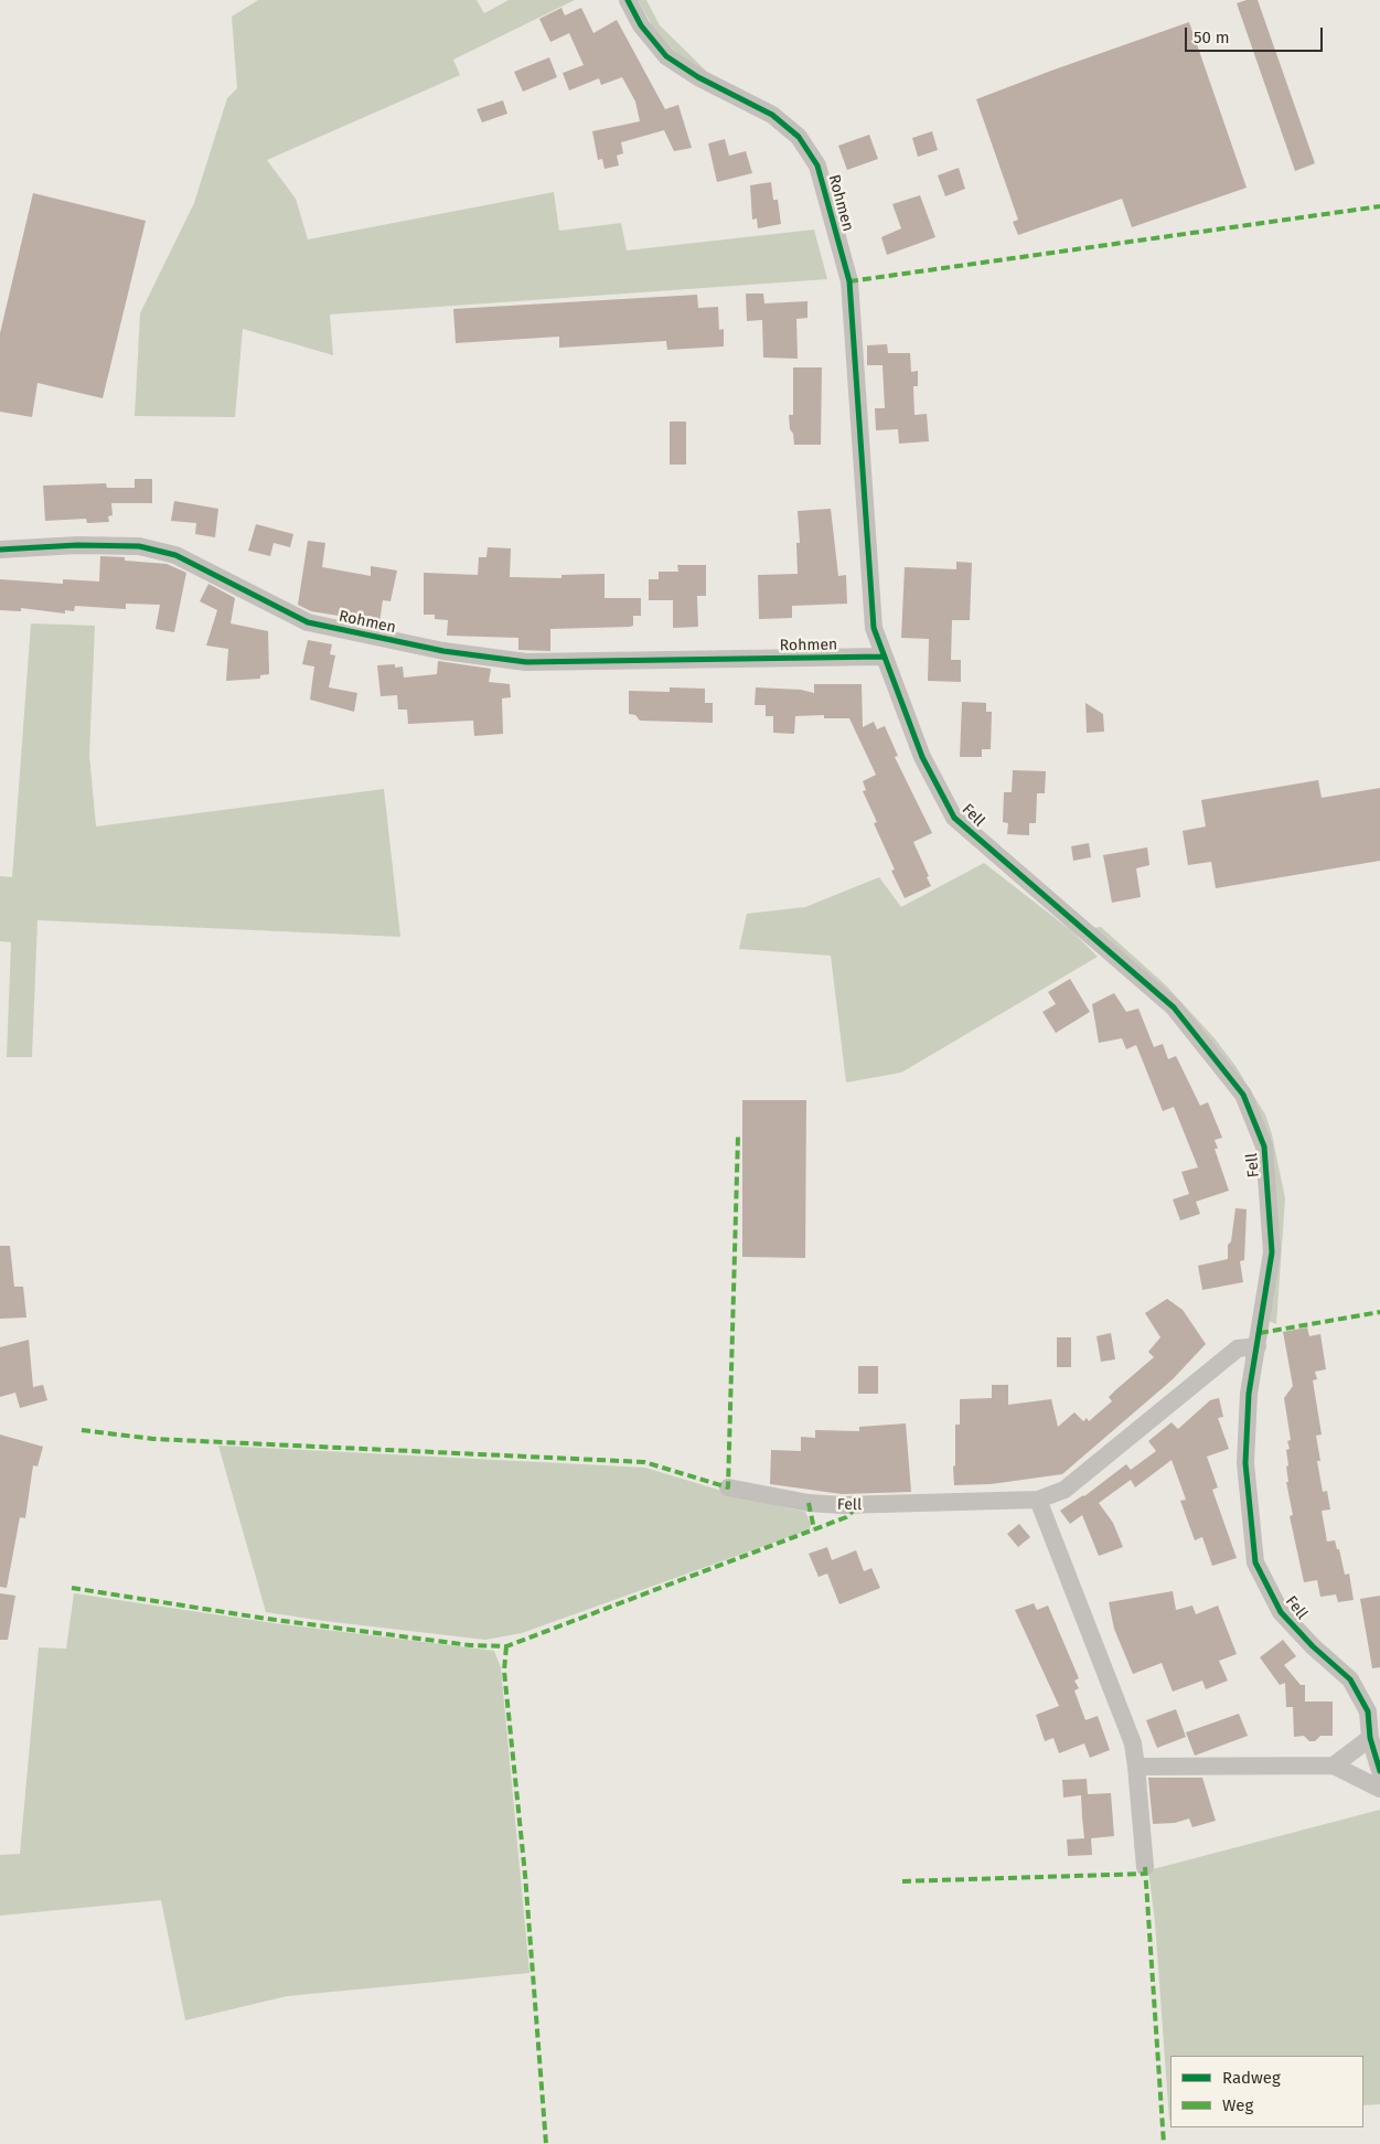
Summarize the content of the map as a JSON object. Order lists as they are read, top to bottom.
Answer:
{
  "streets": {
    "street": ["Rohmen", "Fell"]
  },
  "crossings": [
    ["Rohmen", "Fell"]
  ],
  "legend": ["Radweg", "Weg"],
  "scale_bar": "50 m"
}
